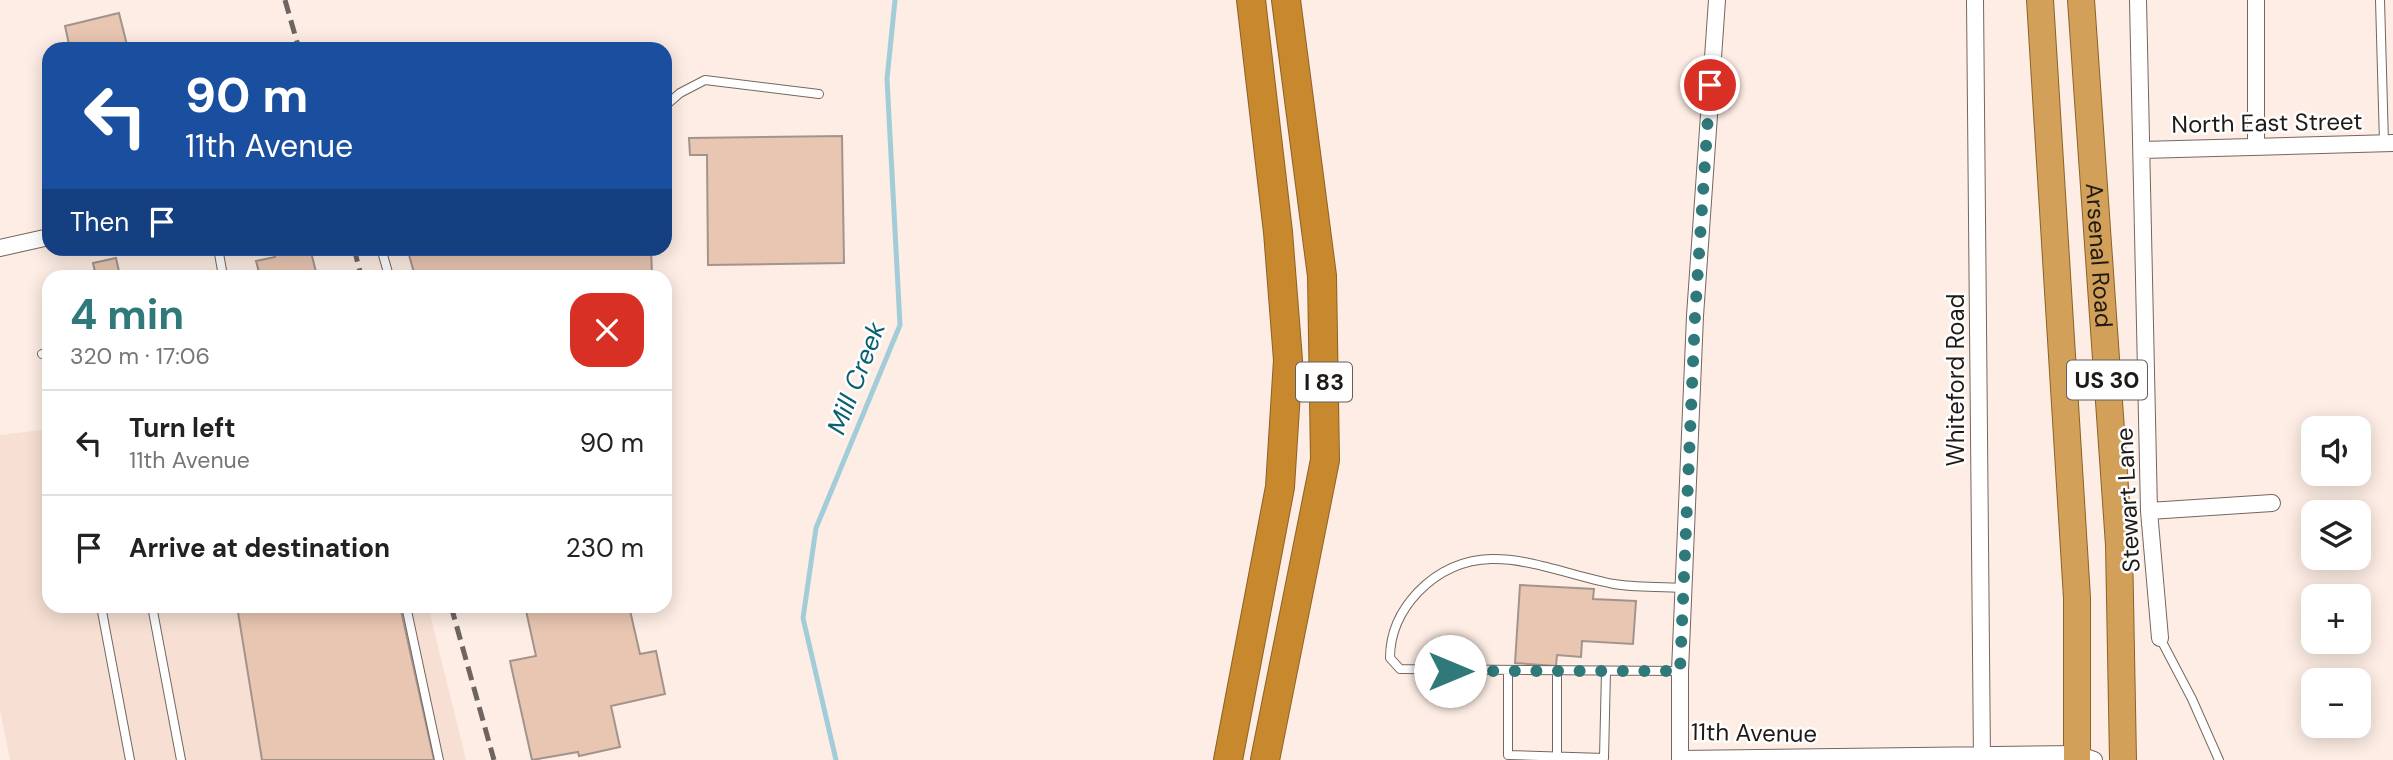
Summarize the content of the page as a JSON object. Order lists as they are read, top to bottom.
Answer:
{
  "streets": {
    "highway": ["Arsenal Road", "US 30", "I 83"],
    "street": [
      "North East Street",
      "Whiteford Road",
      "Stewart Lane",
      "11th Avenue"
    ]
  },
  "crossings": [
    ["North East Street", "Stewart Lane"],
    ["Arsenal Road", "11th Avenue"],
    ["Whiteford Road", "11th Avenue"]
  ],
  "water": ["Mill Creek"],
  "page": {
    "turn": ["90 m", "11th Avenue"],
    "then": "Then",
    "heading": ["4 min", "320 m · 17:06"],
    "list": [
      {
        "name": "Turn left",
        "note": "11th Avenue",
        "value": "90 m"
      },
      {
        "name": "Arrive at destination",
        "value": "230 m"
      }
    ],
    "map_buttons": ["+", "−"]
  }
}
